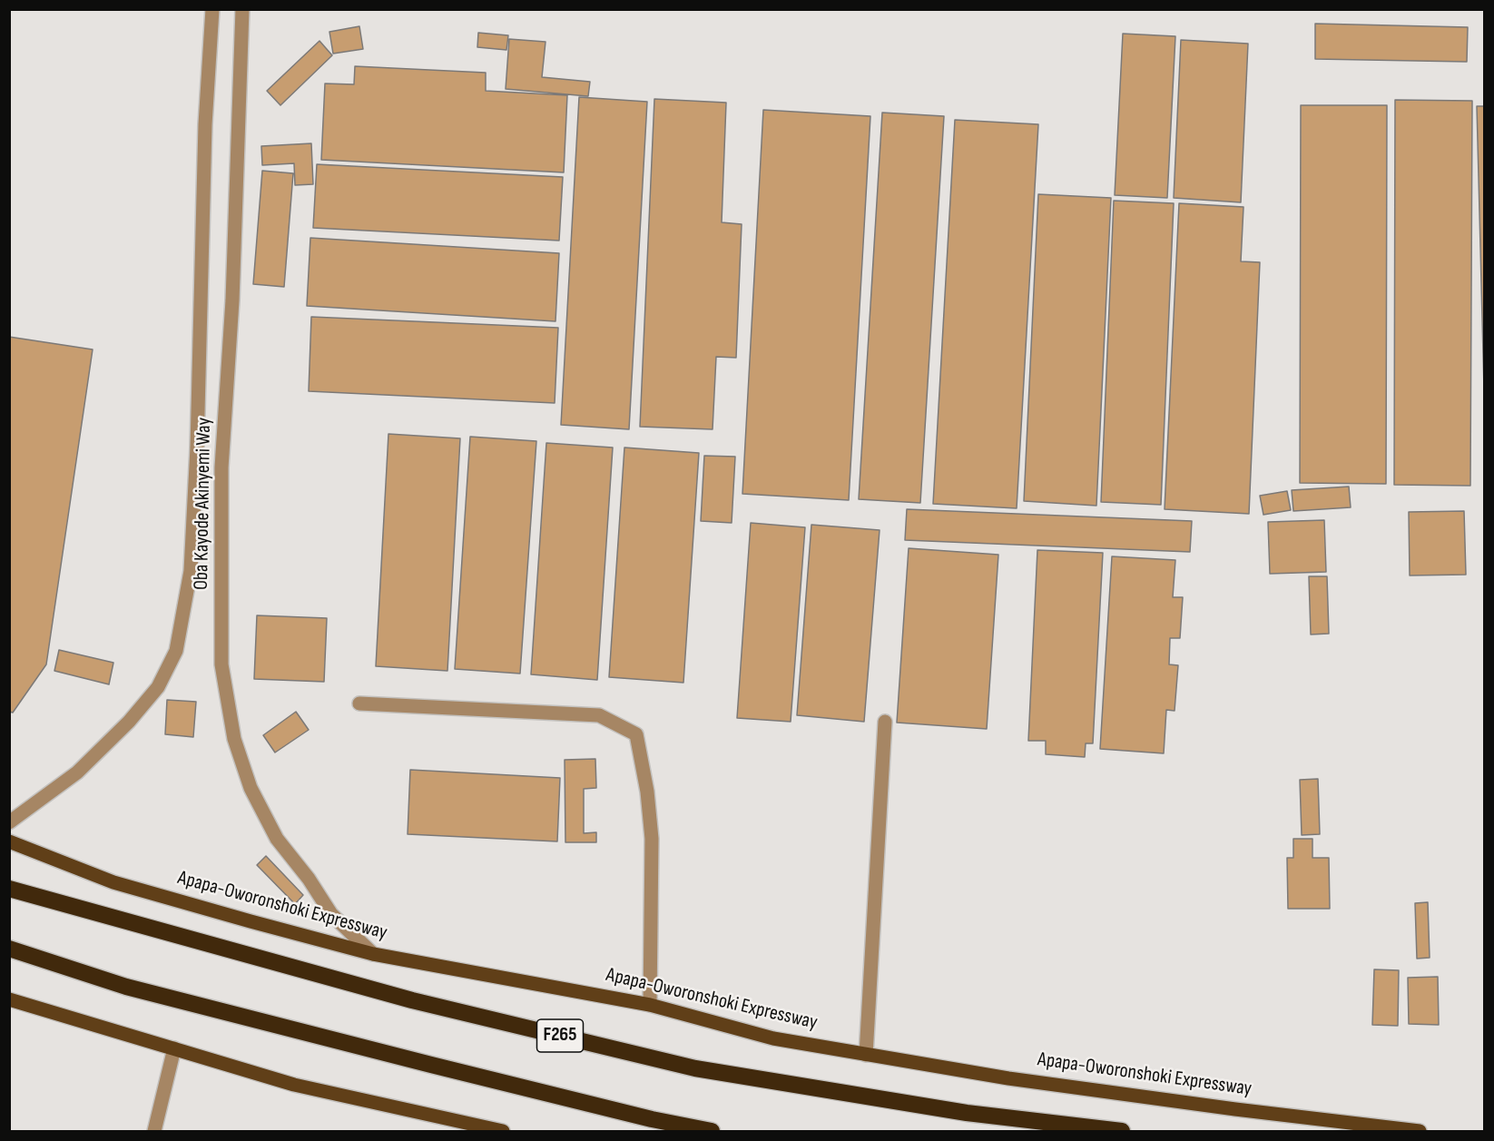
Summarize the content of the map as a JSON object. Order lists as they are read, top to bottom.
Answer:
{
  "streets": {
    "highway": ["F265"],
    "main road": ["Apapa-Oworonshoki Expressway"],
    "street": ["Oba Kayode Akinyemi Way"]
  },
  "crossings": [
    ["Oba Kayode Akinyemi Way", "Apapa-Oworonshoki Expressway"]
  ]
}
